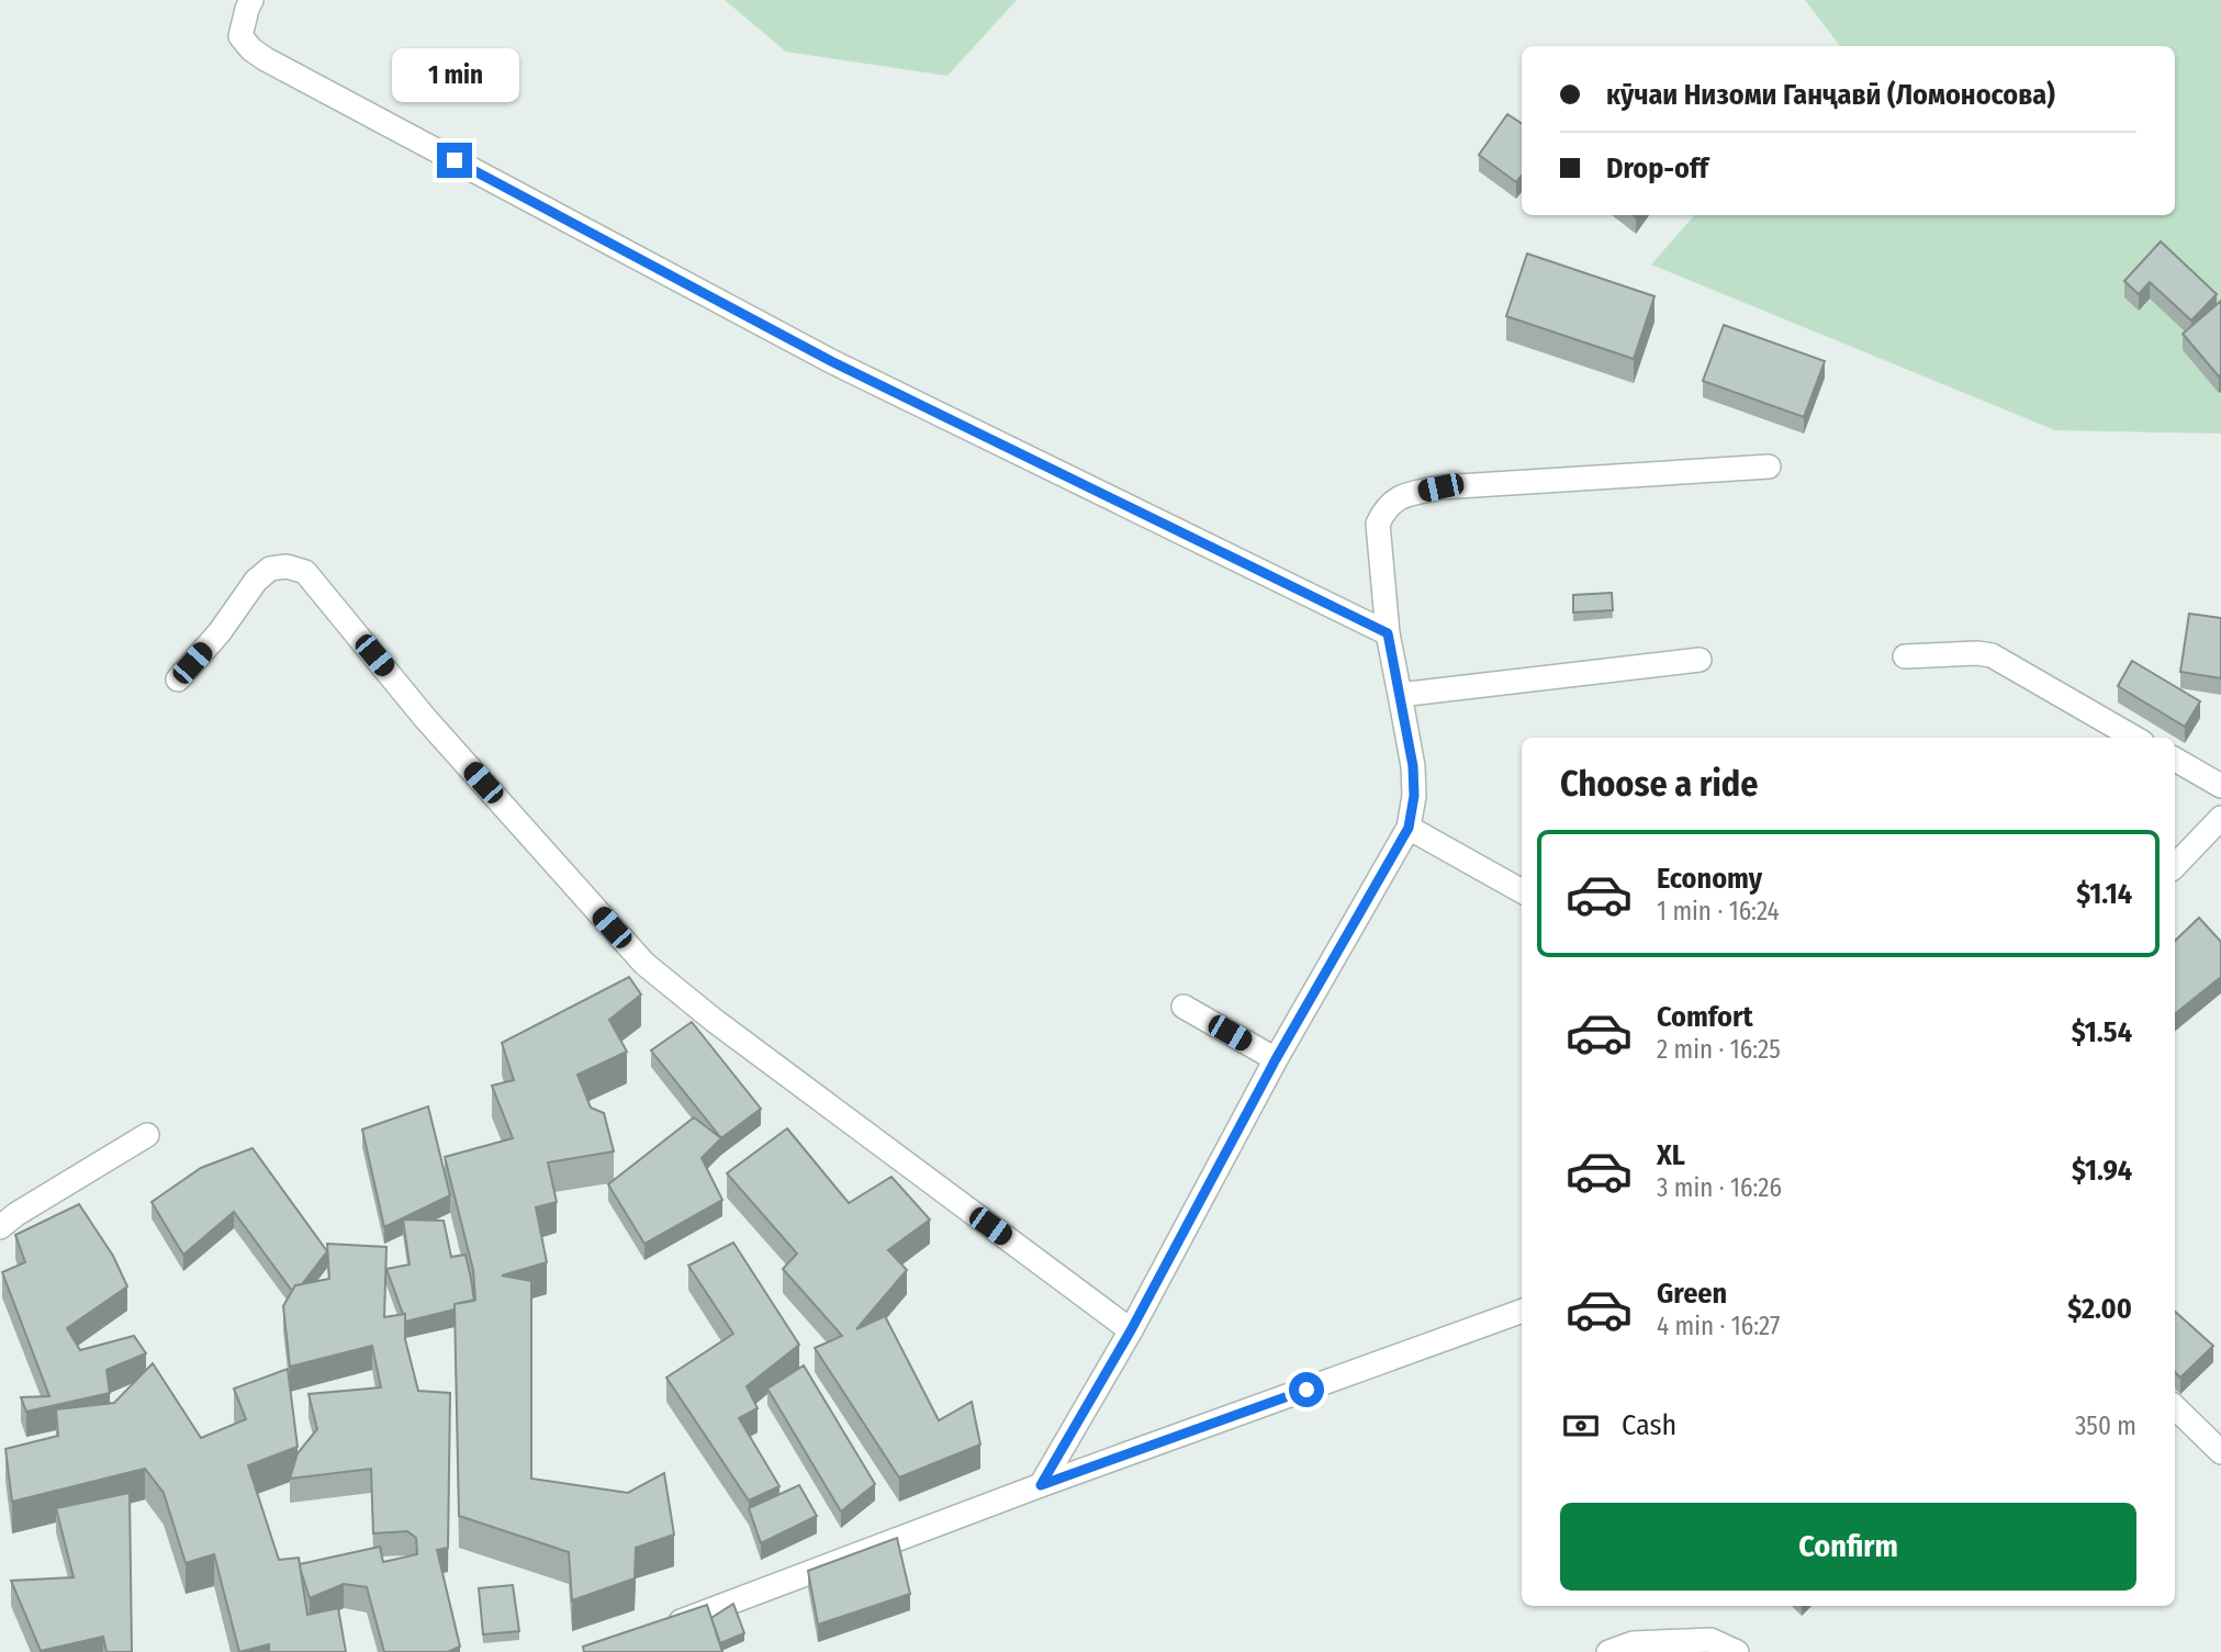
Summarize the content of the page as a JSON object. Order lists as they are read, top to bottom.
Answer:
{
  "page": {
    "banner": ["кӯчаи Низоми Ганҷавӣ (Ломоносова)", "Drop-off"],
    "bubble": "1 min",
    "heading": "Choose a ride",
    "list": [
      {
        "name": "Economy",
        "note": "1 min · 16:24",
        "value": "$1.14"
      },
      {
        "name": "Comfort",
        "note": "2 min · 16:25",
        "value": "$1.54"
      },
      {
        "name": "XL",
        "note": "3 min · 16:26",
        "value": "$1.94"
      },
      {
        "name": "Green",
        "note": "4 min · 16:27",
        "value": "$2.00"
      }
    ],
    "pay": ["Cash", "350 m"],
    "buttons": "Confirm"
  }
}
